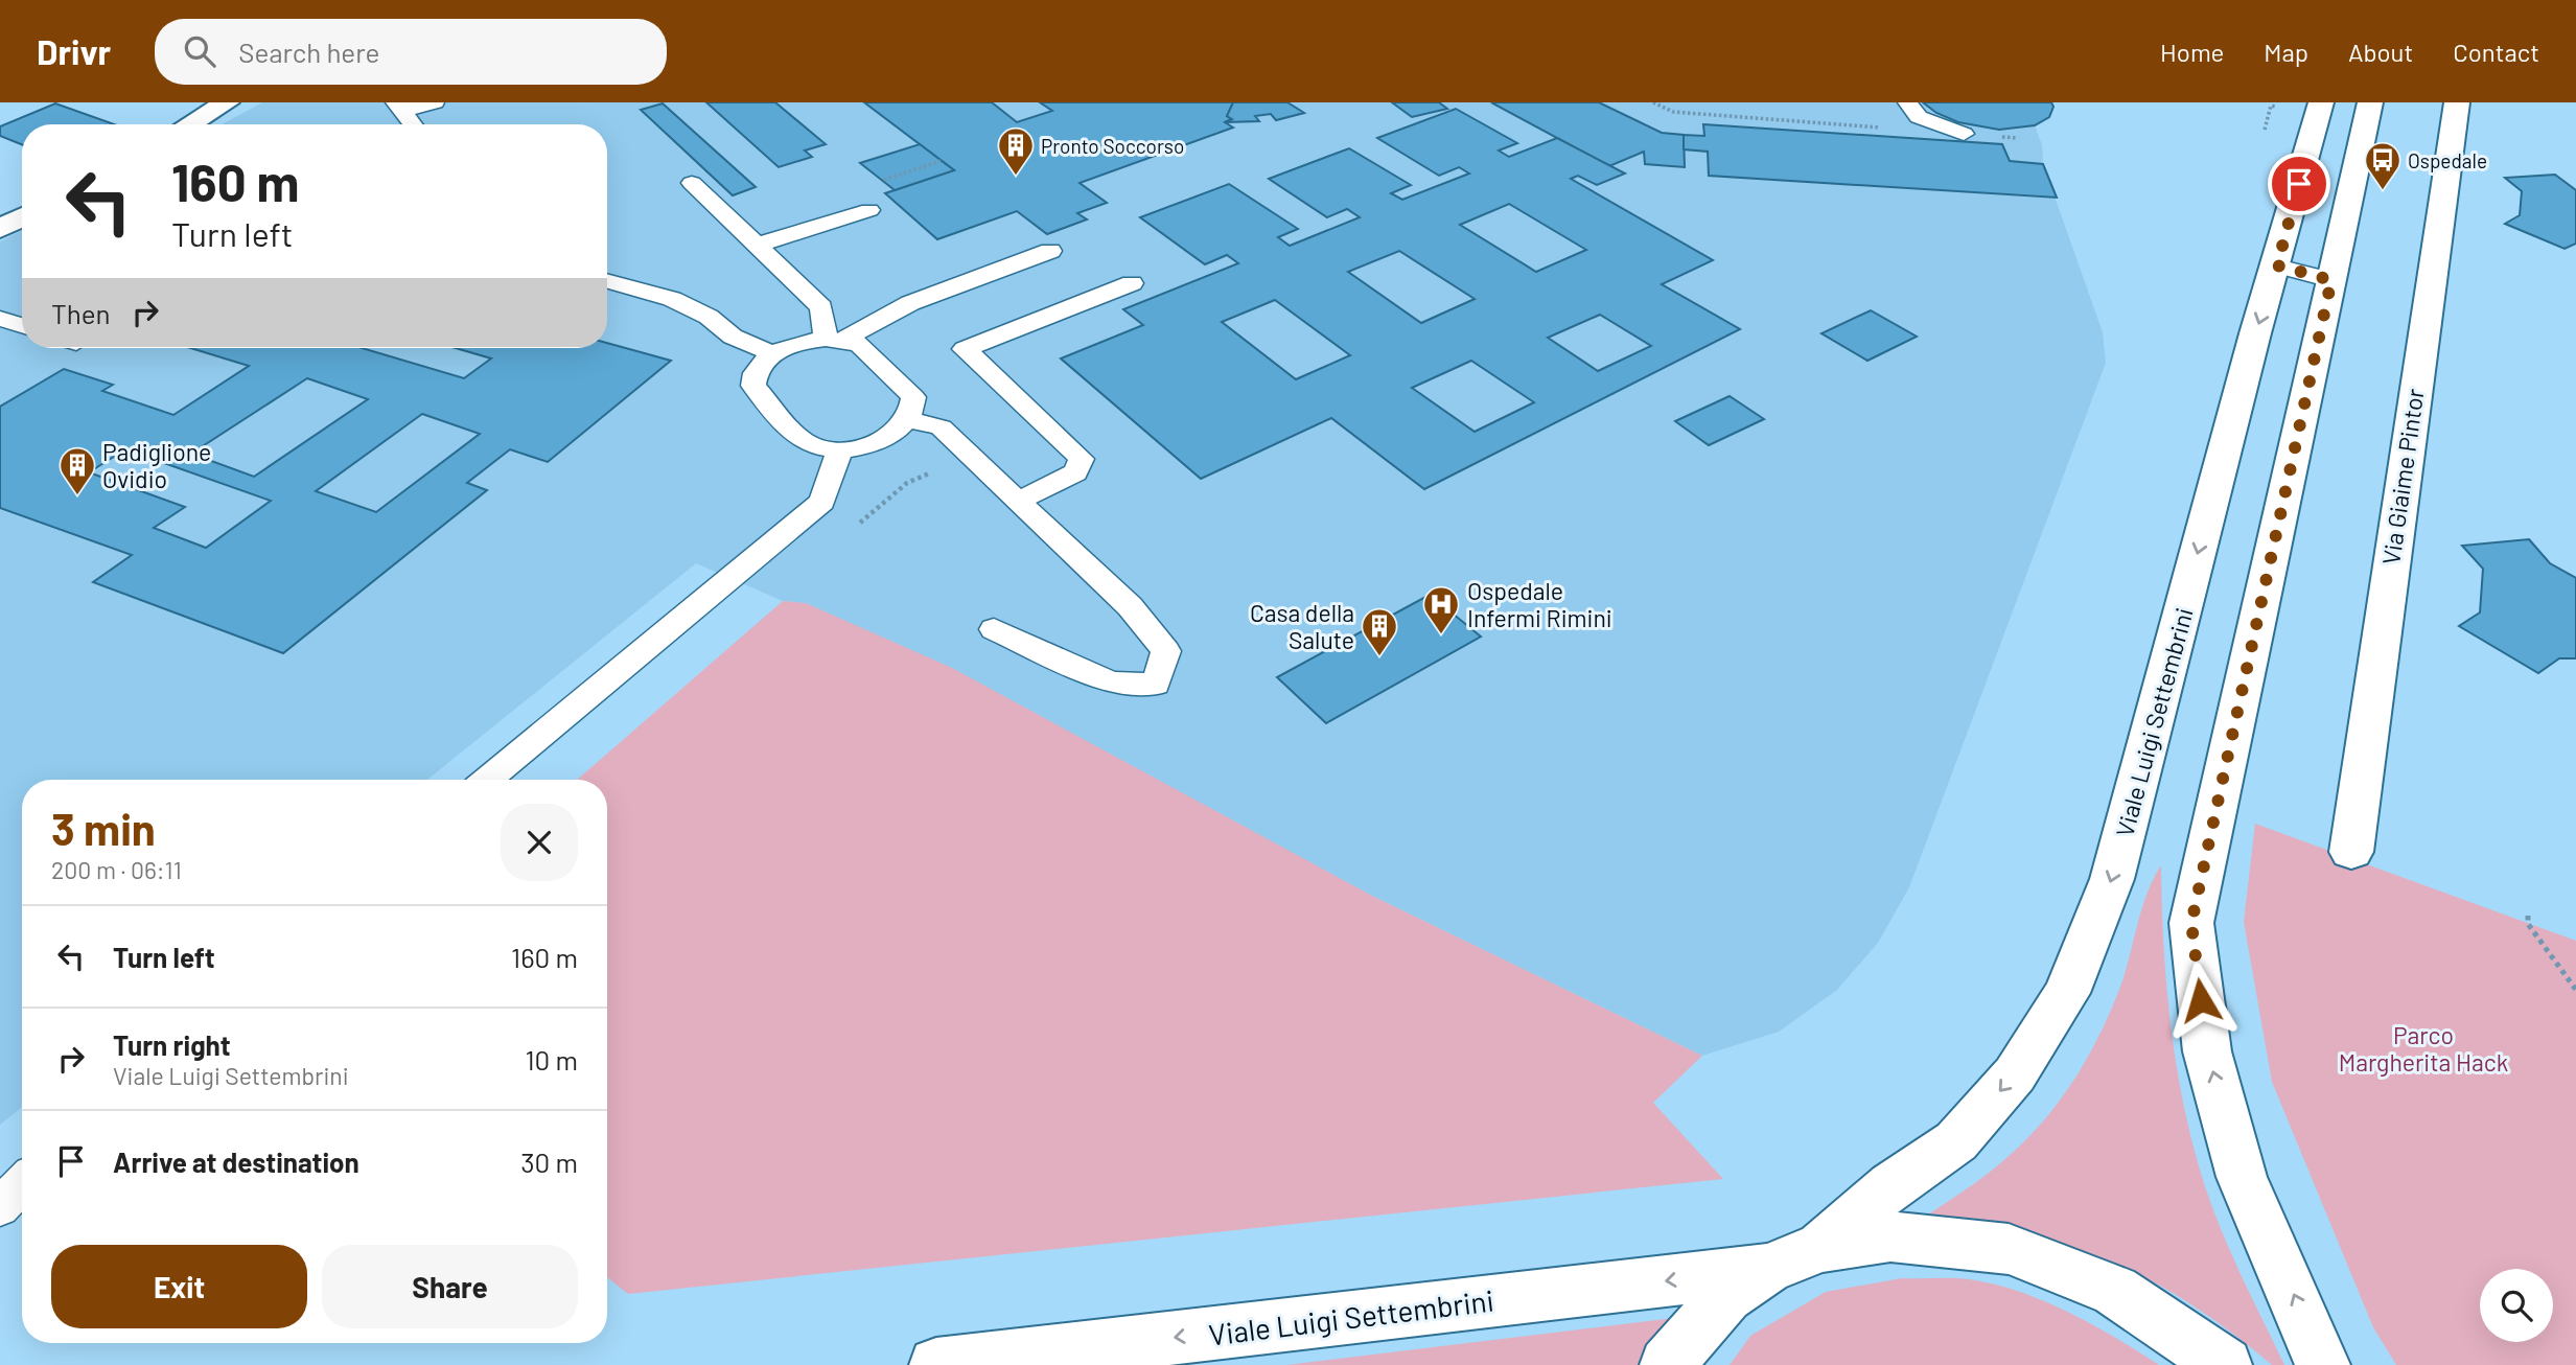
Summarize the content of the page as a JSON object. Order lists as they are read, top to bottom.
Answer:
{
  "streets": {
    "main road": ["Via Giaime Pintor", "Viale Luigi Settembrini"]
  },
  "one_way": ["Viale Luigi Settembrini"],
  "parks": ["Parco Margherita Hack"],
  "places": {
    "building": ["Pronto Soccorso", "Padiglione Ovidio", "Casa della Salute"],
    "bus stop": ["Ospedale"],
    "hospital": ["Ospedale Infermi Rimini"]
  },
  "page": {
    "header": "Drivr",
    "search": "Search here",
    "nav": [
      "Home",
      "Map",
      "About",
      "Contact"
    ],
    "turn": ["160 m", "Turn left"],
    "then": "Then",
    "heading": ["3 min", "200 m · 06:11"],
    "list": [
      {
        "name": "Turn left",
        "value": "160 m"
      },
      {
        "name": "Turn right",
        "note": "Viale Luigi Settembrini",
        "value": "10 m"
      },
      {
        "name": "Arrive at destination",
        "value": "30 m"
      }
    ],
    "buttons": ["Exit", "Share"]
  }
}
